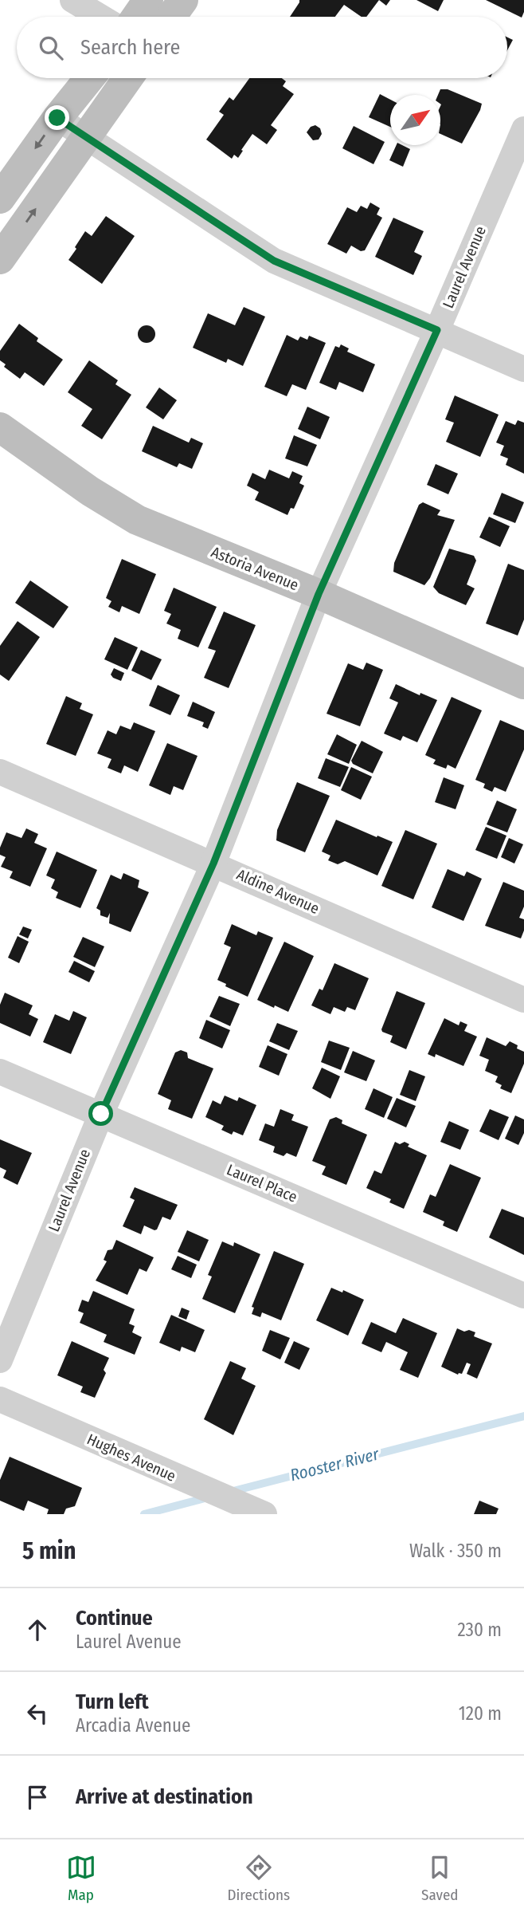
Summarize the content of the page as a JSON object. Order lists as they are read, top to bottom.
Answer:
{
  "streets": {
    "street": [
      "Laurel Avenue",
      "Astoria Avenue",
      "Aldine Avenue",
      "Laurel Place",
      "Hughes Avenue"
    ]
  },
  "crossings": [
    ["Laurel Avenue", "Astoria Avenue"],
    ["Laurel Avenue", "Aldine Avenue"],
    ["Laurel Avenue", "Laurel Place"]
  ],
  "water": ["Rooster River"],
  "north": "top right",
  "page": {
    "search": "Search here",
    "heading": ["5 min", "Walk · 350 m"],
    "list": [
      ["Continue", "Laurel Avenue", "230 m"],
      ["Turn left", "Arcadia Avenue", "120 m"],
      "Arrive at destination"
    ],
    "nav": ["Map", "Directions", "Saved"]
  }
}
